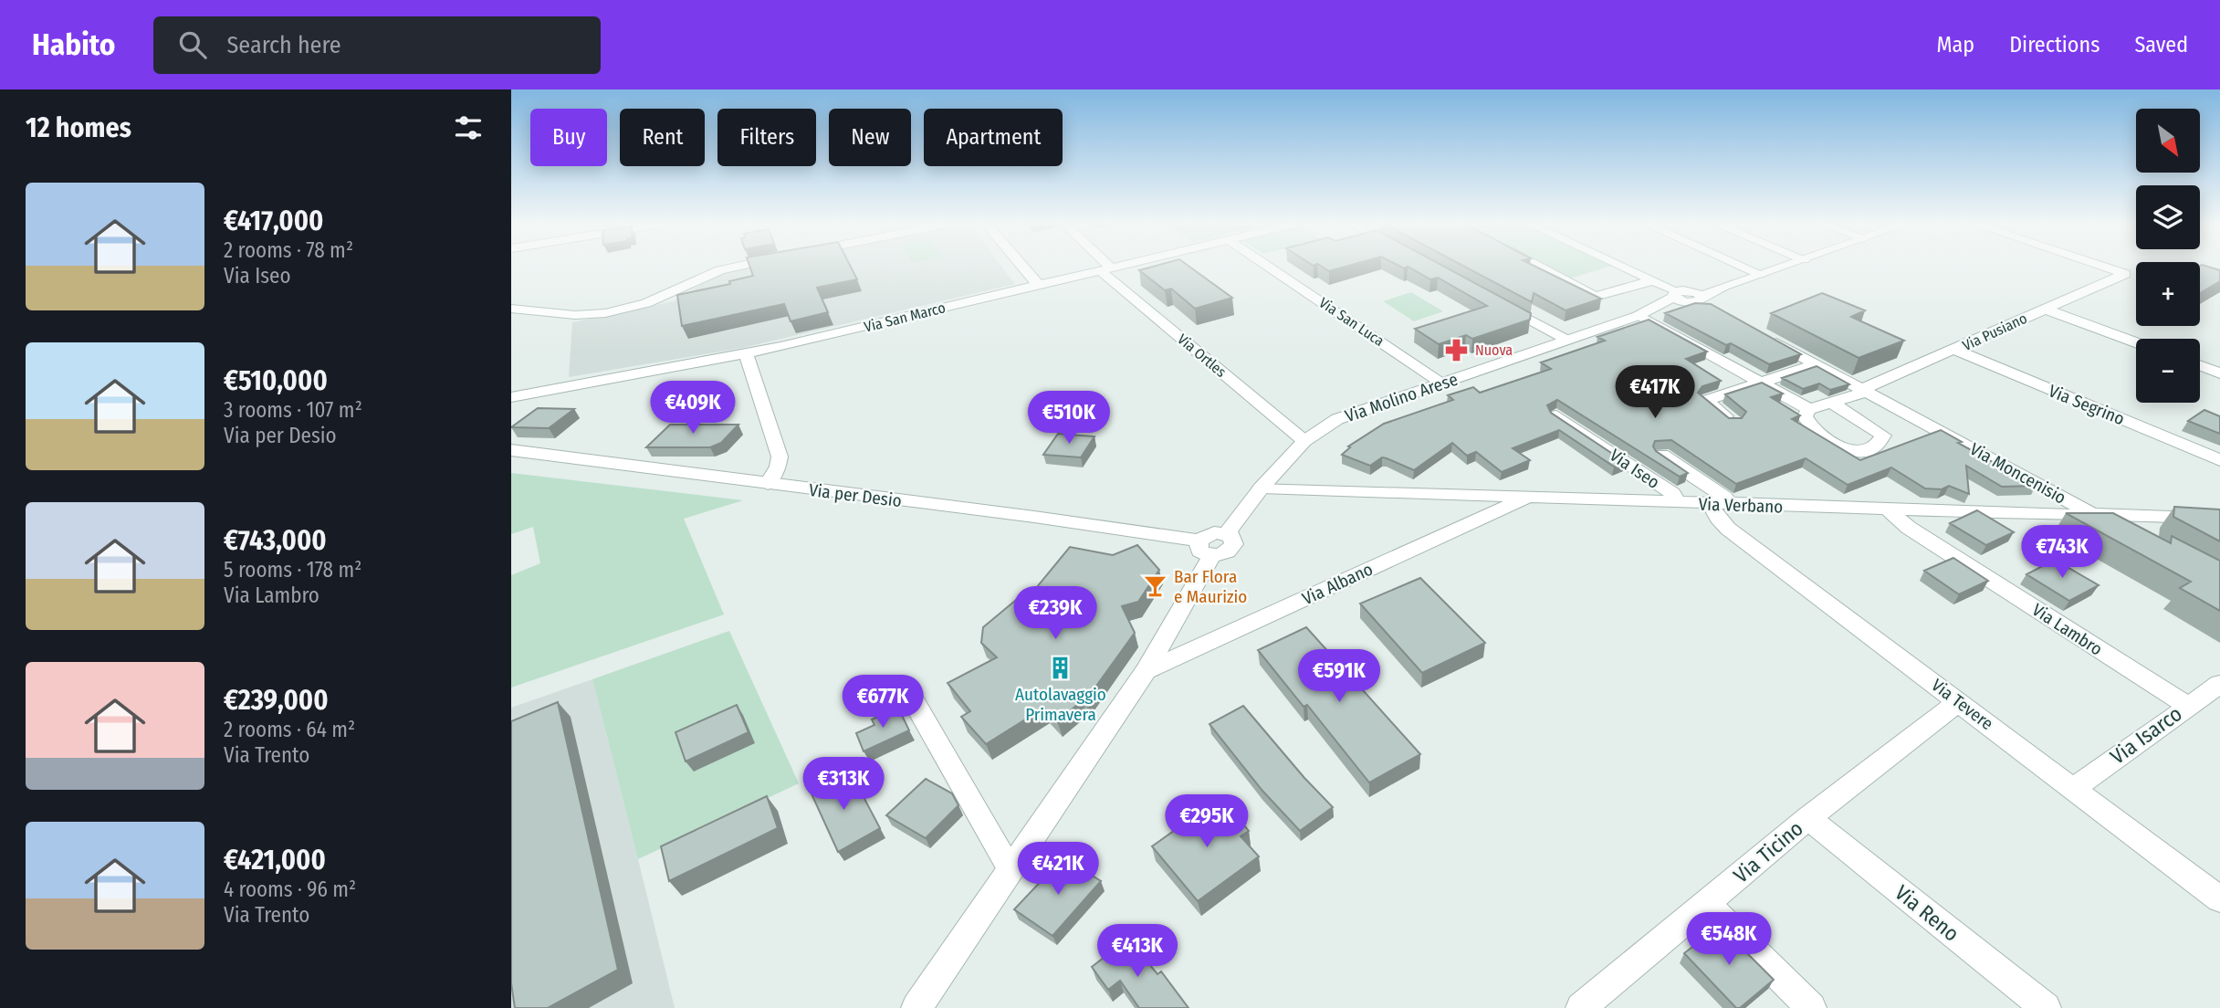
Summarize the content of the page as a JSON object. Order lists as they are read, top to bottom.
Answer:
{
  "streets": {
    "street": [
      "Via San Marco",
      "Via San Luca",
      "Via Pusiano",
      "Via Ortles",
      "Via Molino Arese",
      "Via Segrino",
      "Via Iseo",
      "Via Moncenisio",
      "Via per Desio",
      "Via Verbano",
      "Via Albano",
      "Via Lambro",
      "Via Tevere",
      "Via Isarco",
      "Via Ticino",
      "Via Reno"
    ]
  },
  "crossings": [
    ["Via San Marco", "Via Ortles"],
    ["Via San Luca", "Via Molino Arese"],
    ["Via Pusiano", "Via Segrino"],
    ["Via Pusiano", "Via Moncenisio"],
    ["Via Ortles", "Via Molino Arese"],
    ["Via Molino Arese", "Via per Desio"],
    ["Via Molino Arese", "Via Verbano"],
    ["Via Iseo", "Via Verbano"],
    ["Via Iseo", "Via Tevere"],
    ["Via Moncenisio", "Via Verbano"],
    ["Via Verbano", "Via Albano"],
    ["Via Verbano", "Via Lambro"],
    ["Via Verbano", "Via Tevere"],
    ["Via Lambro", "Via Isarco"],
    ["Via Tevere", "Via Isarco"],
    ["Via Tevere", "Via Ticino"],
    ["Via Ticino", "Via Reno"]
  ],
  "places": {
    "pharmacy": ["Nuova"],
    "bar": ["Bar Flora e Maurizio"],
    "building": ["Autolavaggio Primavera"]
  },
  "north": "bottom right",
  "page": {
    "header": "Habito",
    "search": "Search here",
    "nav": ["Map", "Directions", "Saved"],
    "heading": "12 homes",
    "map_buttons": ["+", "−"],
    "chip": [
      "Buy",
      "Rent",
      "Filters",
      "New",
      "Apartment"
    ],
    "list": [
      {
        "name": "€417,000",
        "note": "2 rooms · 78 m² · Via Iseo"
      },
      {
        "name": "€510,000",
        "note": "3 rooms · 107 m² · Via per Desio"
      },
      {
        "name": "€743,000",
        "note": "5 rooms · 178 m² · Via Lambro"
      },
      {
        "name": "€239,000",
        "note": "2 rooms · 64 m² · Via Trento"
      },
      {
        "name": "€421,000",
        "note": "4 rooms · 96 m² · Via Trento"
      }
    ],
    "price": [
      "€417K",
      "€409K",
      "€510K",
      "€743K",
      "€239K",
      "€591K",
      "€677K",
      "€313K",
      "€295K",
      "€421K",
      "€548K",
      "€413K"
    ]
  }
}
